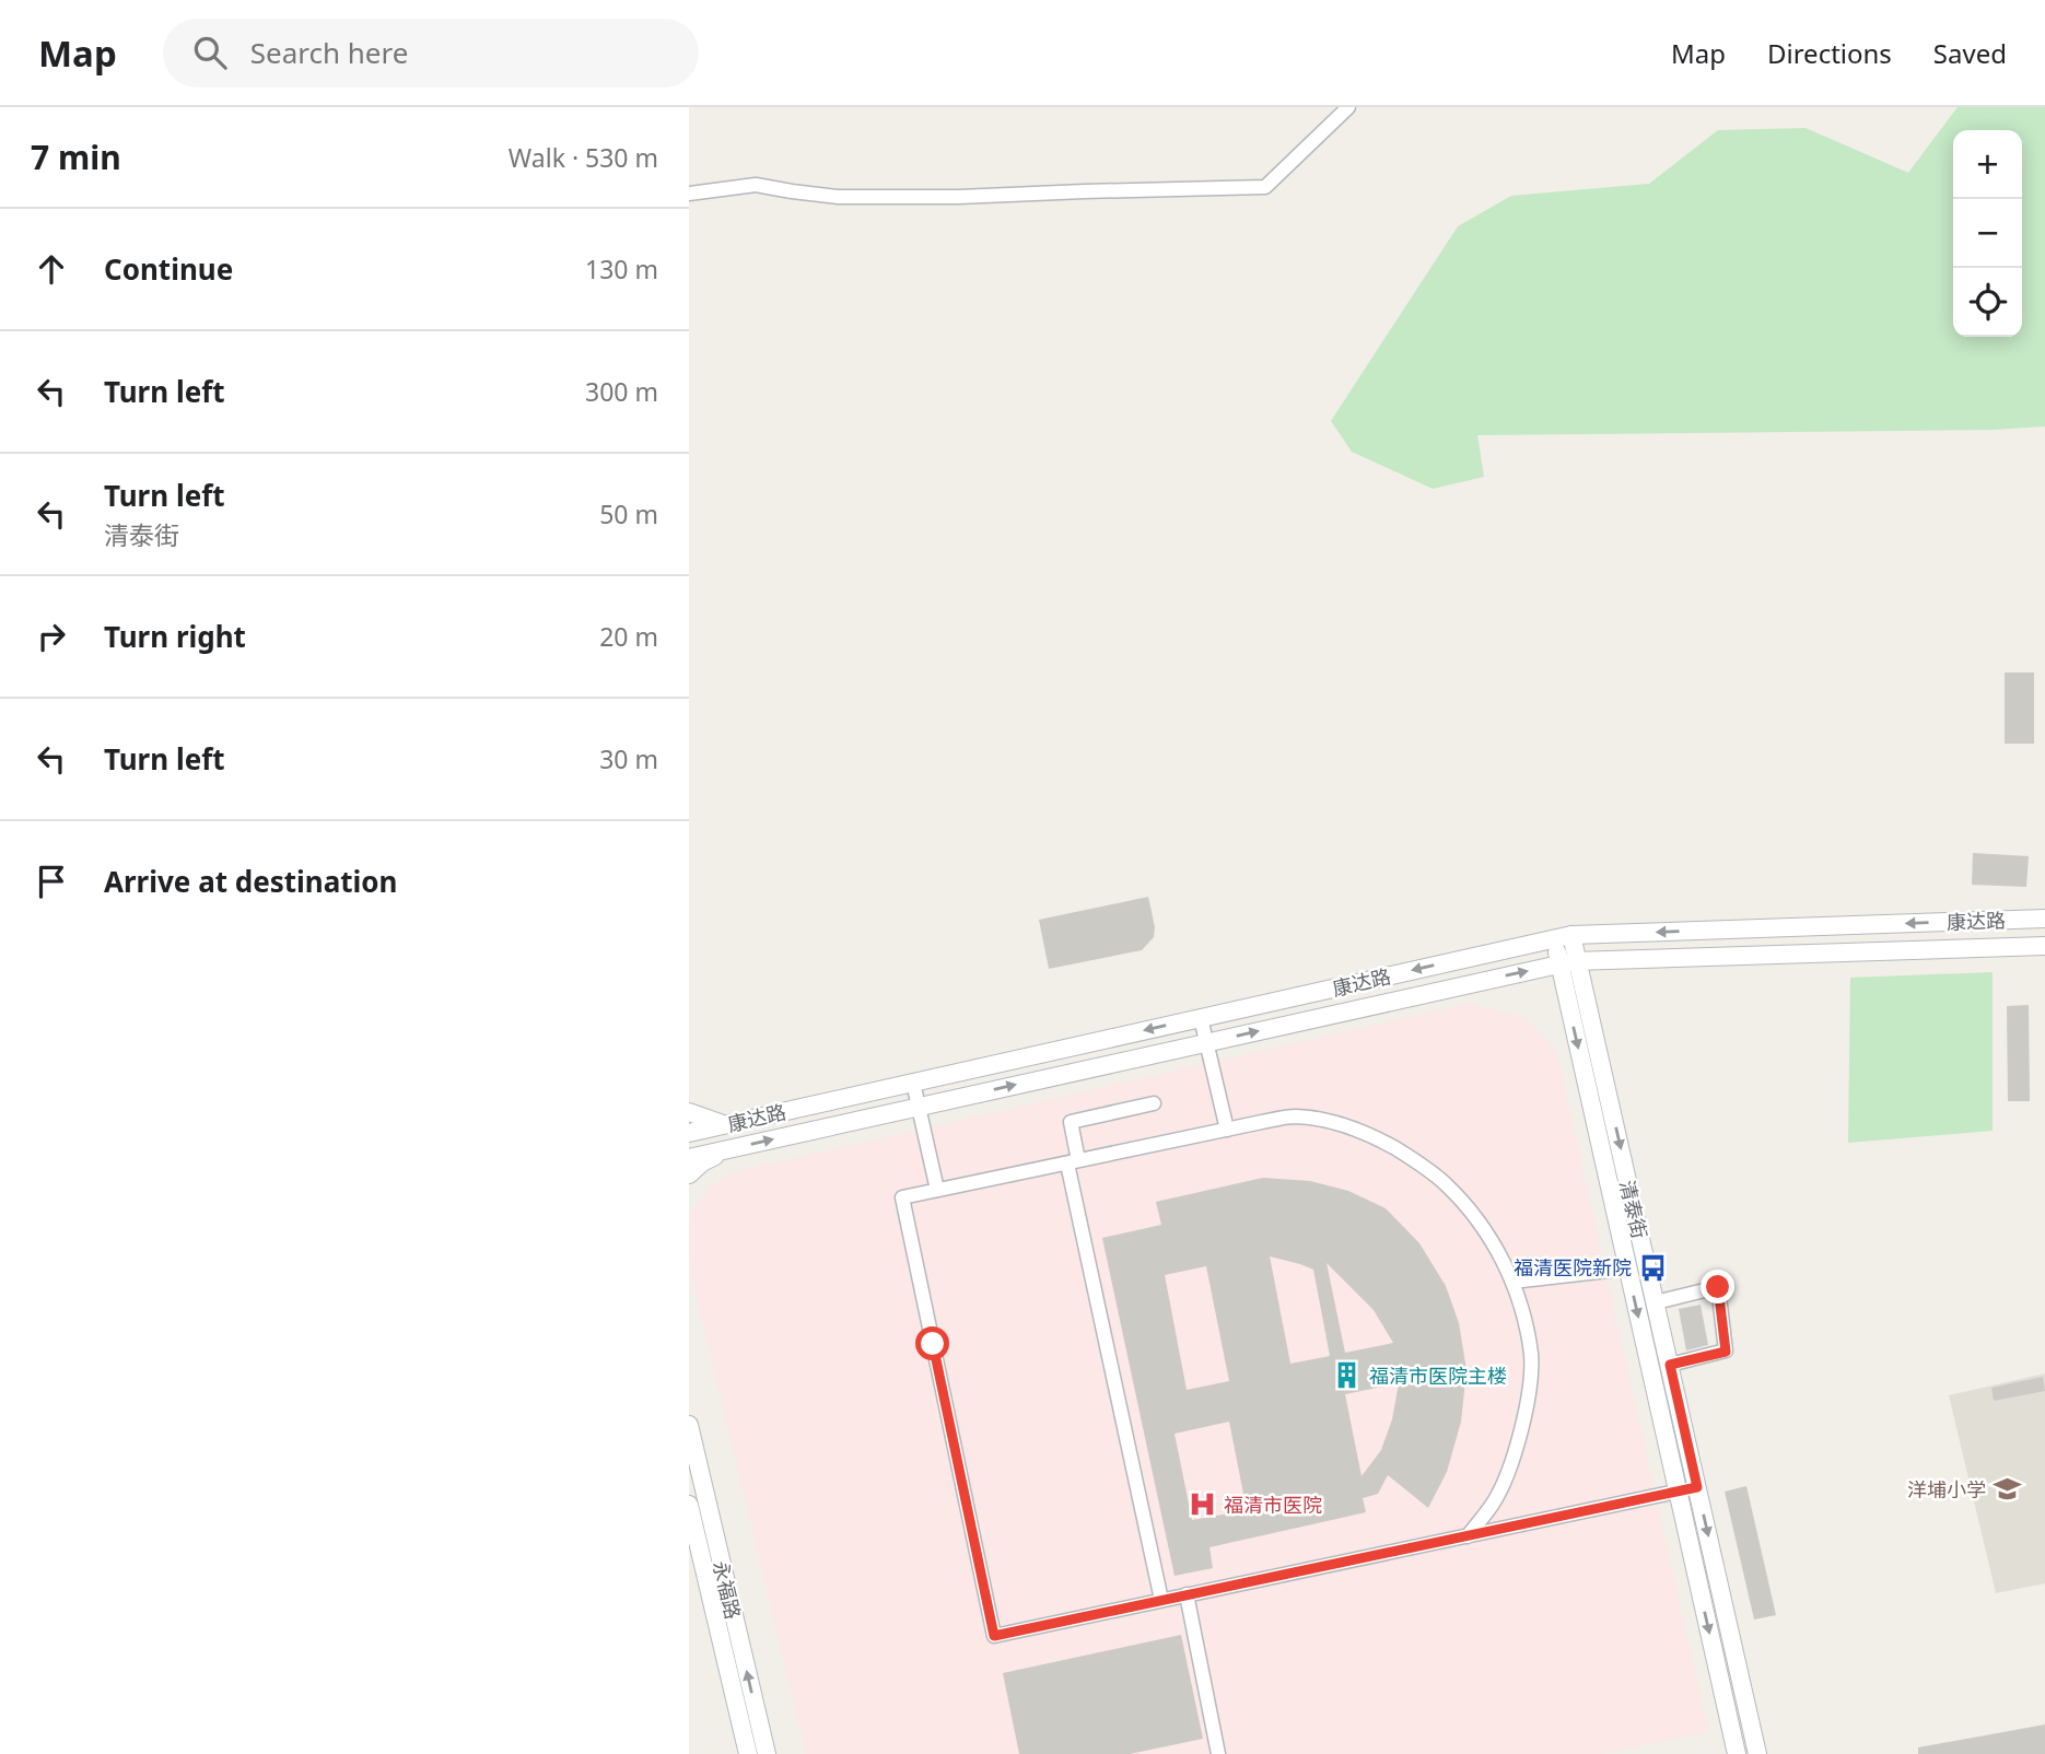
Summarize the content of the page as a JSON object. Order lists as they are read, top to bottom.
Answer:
{
  "streets": {
    "street": ["康达路", "清泰街", "永福路"]
  },
  "crossings": [
    ["康达路", "清泰街"]
  ],
  "one_way": ["清泰街"],
  "places": {
    "bus stop": ["福清医院新院"],
    "building": ["福清市医院主楼"],
    "school or university": ["洋埔小学"],
    "hospital": ["福清市医院"]
  },
  "page": {
    "header": "Map",
    "search": "Search here",
    "nav": ["Map", "Directions", "Saved"],
    "heading": ["7 min", "Walk · 530 m"],
    "map_buttons": ["+", "−"],
    "list": [
      ["Continue", "130 m"],
      ["Turn left", "300 m"],
      ["Turn left", "清泰街", "50 m"],
      ["Turn right", "20 m"],
      ["Turn left", "30 m"],
      "Arrive at destination"
    ]
  }
}
